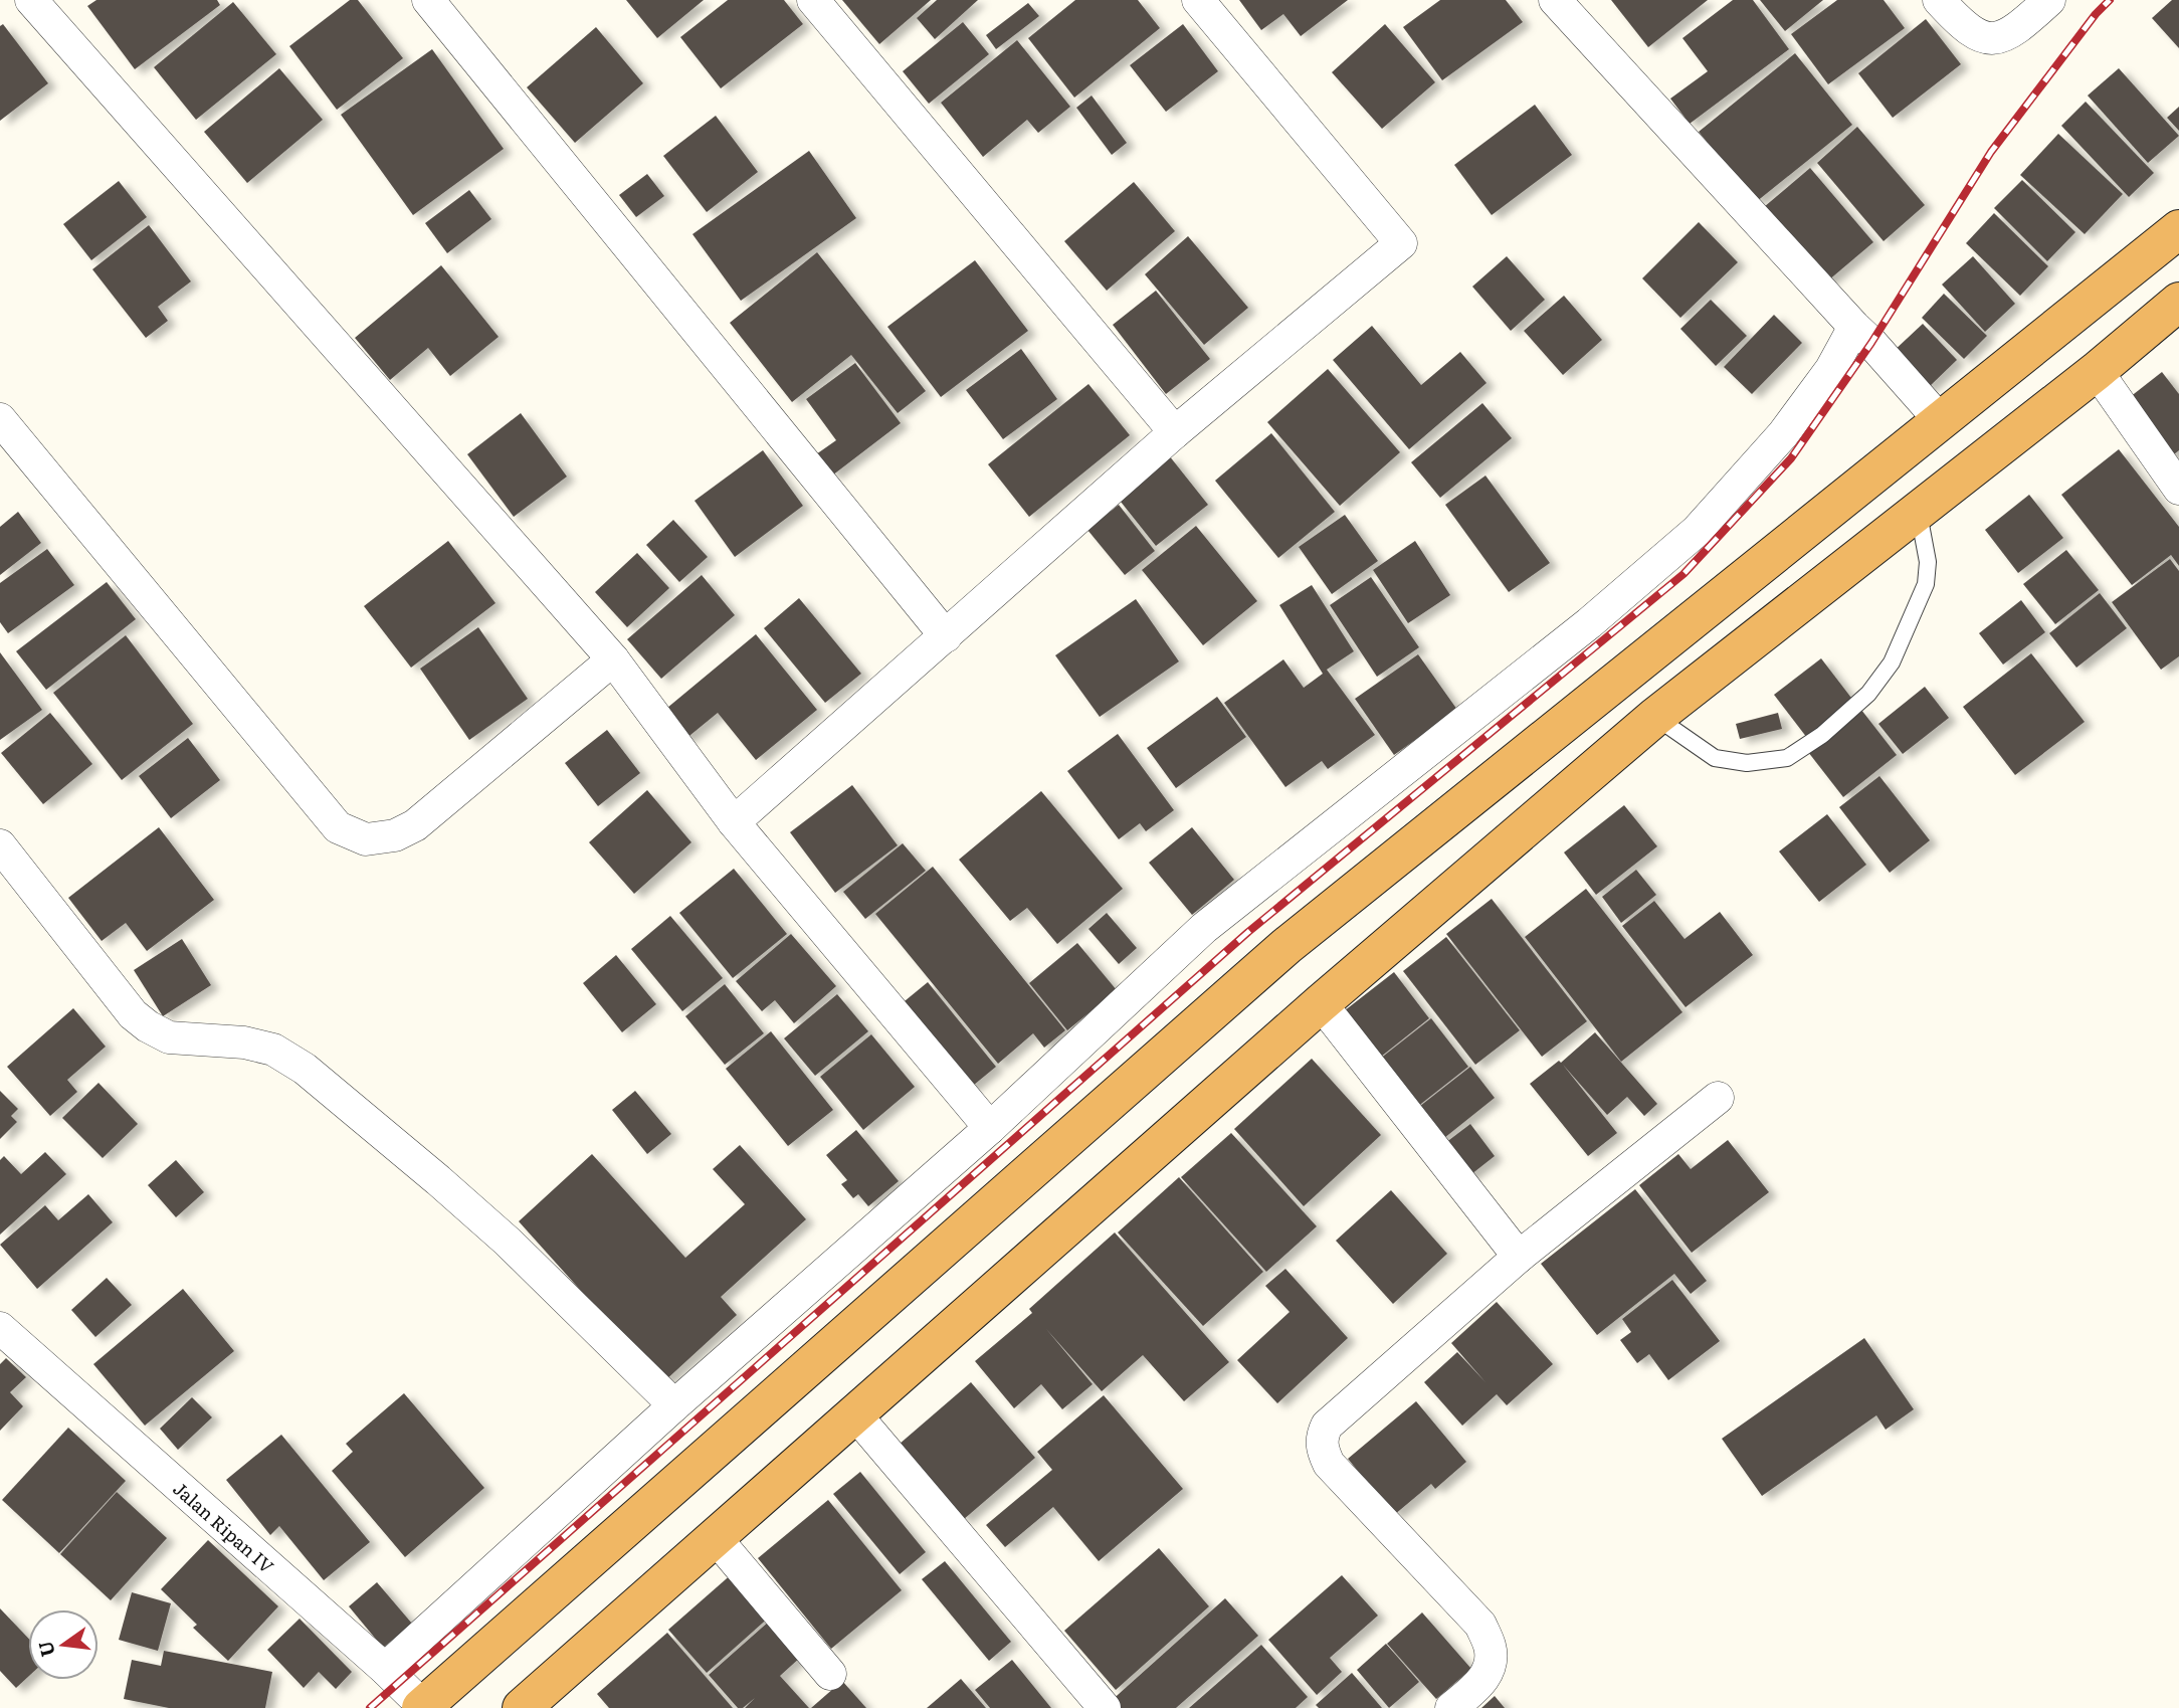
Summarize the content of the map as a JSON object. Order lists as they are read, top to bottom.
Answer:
{
  "streets": {
    "street": ["Jalan Ripan IV"]
  },
  "north": "left"
}
